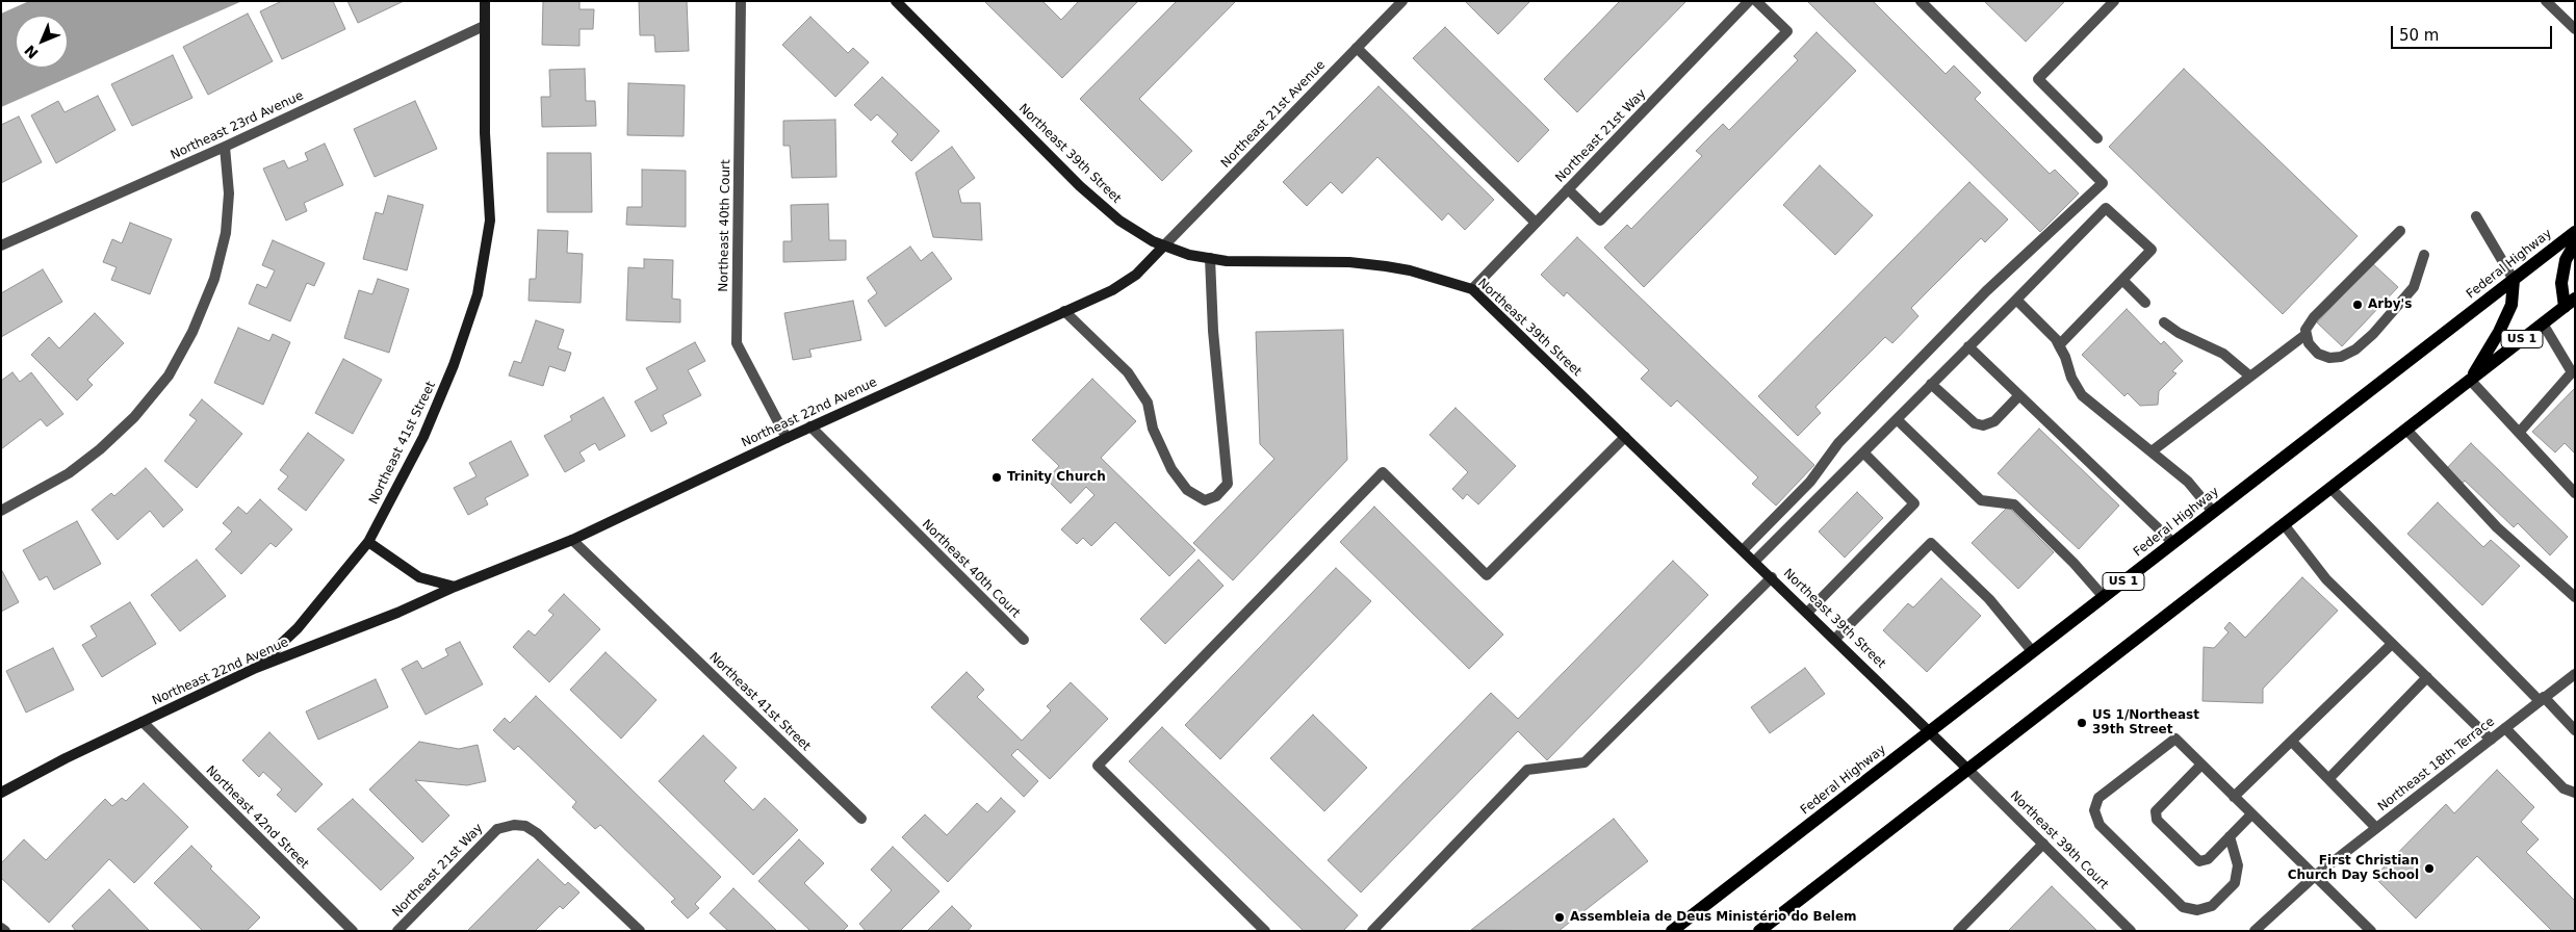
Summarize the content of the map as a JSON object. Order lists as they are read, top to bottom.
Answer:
{
  "streets": {
    "main road": ["Federal Highway", "US 1"],
    "street": [
      "Northeast 21st Avenue",
      "Northeast 23rd Avenue",
      "Northeast 21st Way",
      "Northeast 39th Street",
      "Northeast 40th Court",
      "Northeast 22nd Avenue",
      "Northeast 41st Street",
      "Northeast 18th Terrace",
      "Northeast 42nd Street",
      "Northeast 39th Court"
    ]
  },
  "crossings": [
    ["Northeast 21st Avenue", "Northeast 39th Street"],
    ["Northeast 21st Avenue", "Northeast 22nd Avenue"],
    ["Northeast 23rd Avenue", "Northeast 41st Street"],
    ["Northeast 21st Way", "Northeast 39th Street"],
    ["Northeast 39th Street", "Federal Highway"],
    ["Northeast 39th Street", "US 1"],
    ["Northeast 39th Street", "Northeast 22nd Avenue"],
    ["Northeast 39th Street", "Northeast 39th Court"],
    ["Northeast 40th Court", "Northeast 22nd Avenue"],
    ["US 1", "Northeast 39th Court"],
    ["Northeast 22nd Avenue", "Northeast 41st Street"],
    ["Northeast 22nd Avenue", "Northeast 42nd Street"]
  ],
  "places": [
    "Arby's",
    "Trinity Church",
    "US 1/Northeast 39th Street",
    "First Christian Church Day School",
    "Assembleia de Deus Ministério do Belem"
  ],
  "scale_bar": "50 m",
  "north": "bottom left"
}
